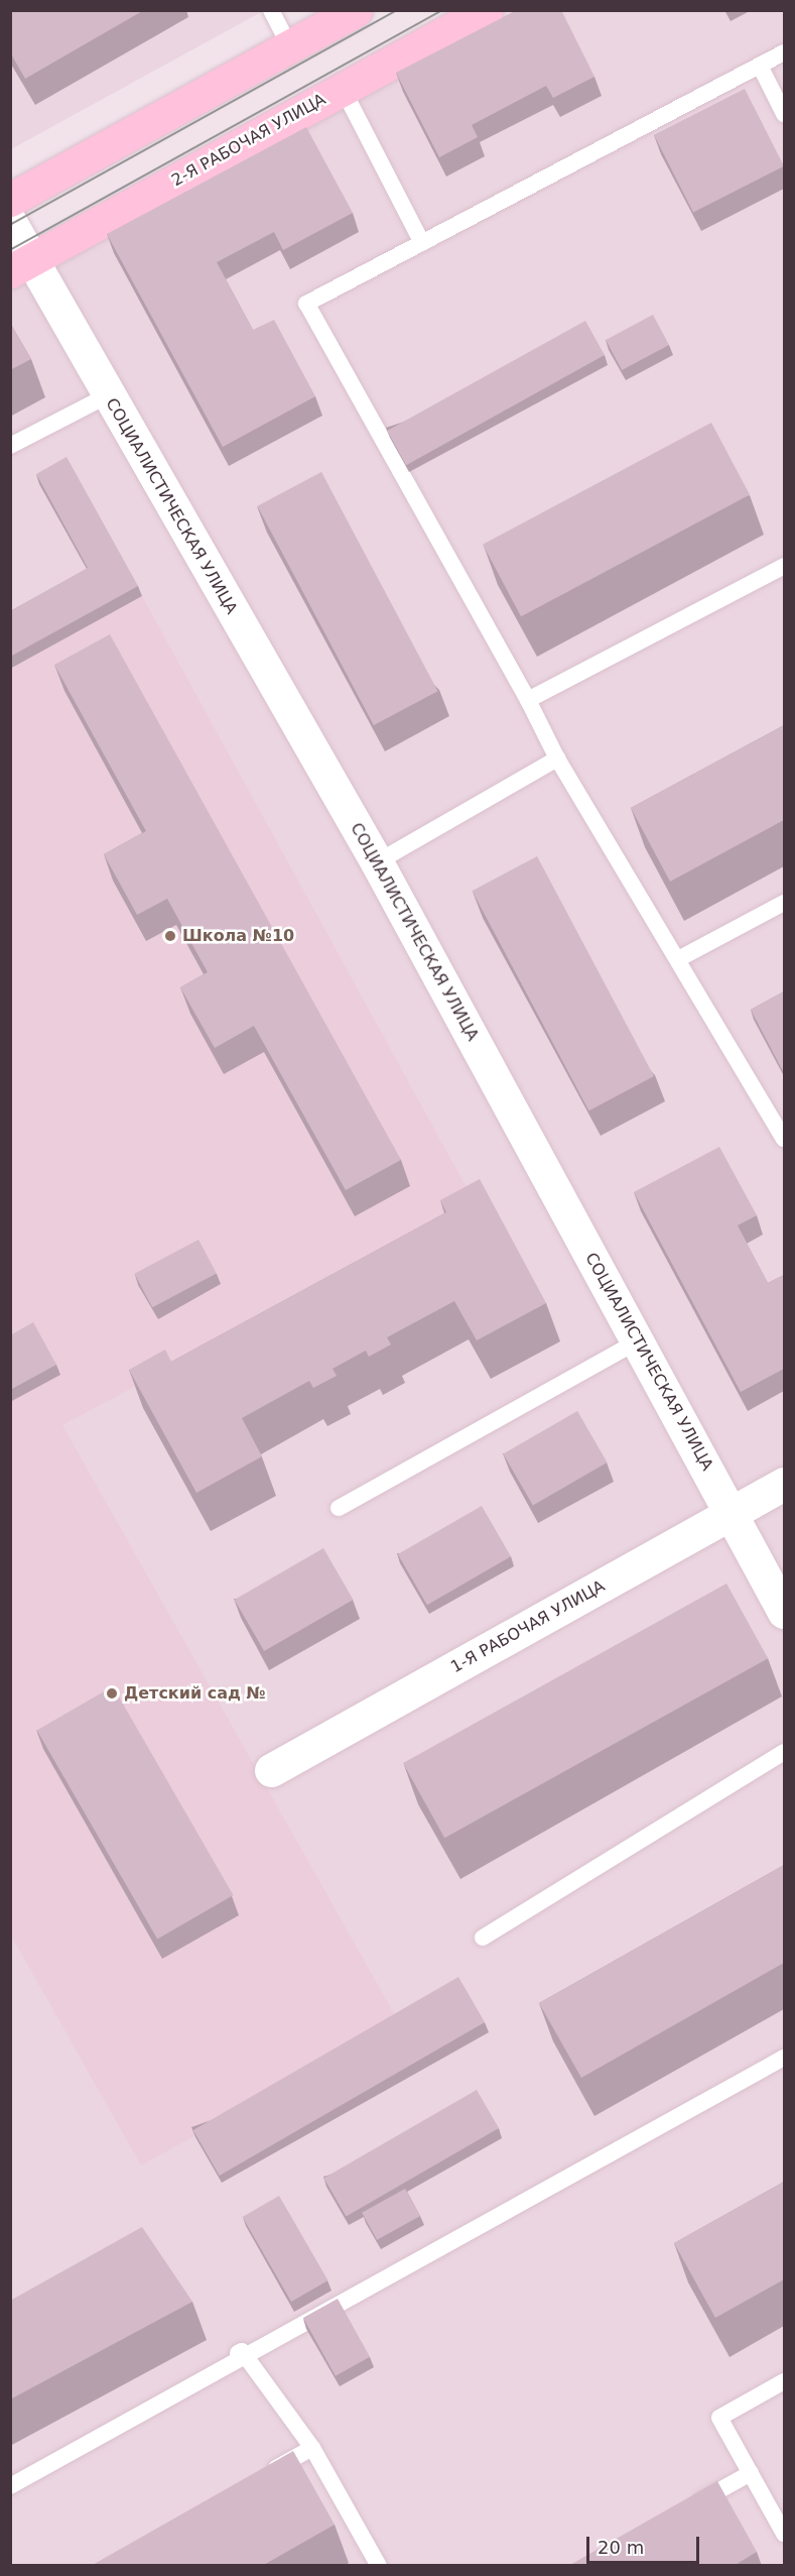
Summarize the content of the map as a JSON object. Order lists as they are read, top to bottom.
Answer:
{
  "streets": {
    "main road": ["2-Я РАБОЧАЯ УЛИЦА"],
    "street": ["СОЦИАЛИСТИЧЕСКАЯ УЛИЦА", "1-Я РАБОЧАЯ УЛИЦА"]
  },
  "crossings": [
    ["2-Я РАБОЧАЯ УЛИЦА", "СОЦИАЛИСТИЧЕСКАЯ УЛИЦА"],
    ["СОЦИАЛИСТИЧЕСКАЯ УЛИЦА", "1-Я РАБОЧАЯ УЛИЦА"]
  ],
  "places": ["Школа №10", "Детский сад №"],
  "scale_bar": "20 m"
}
